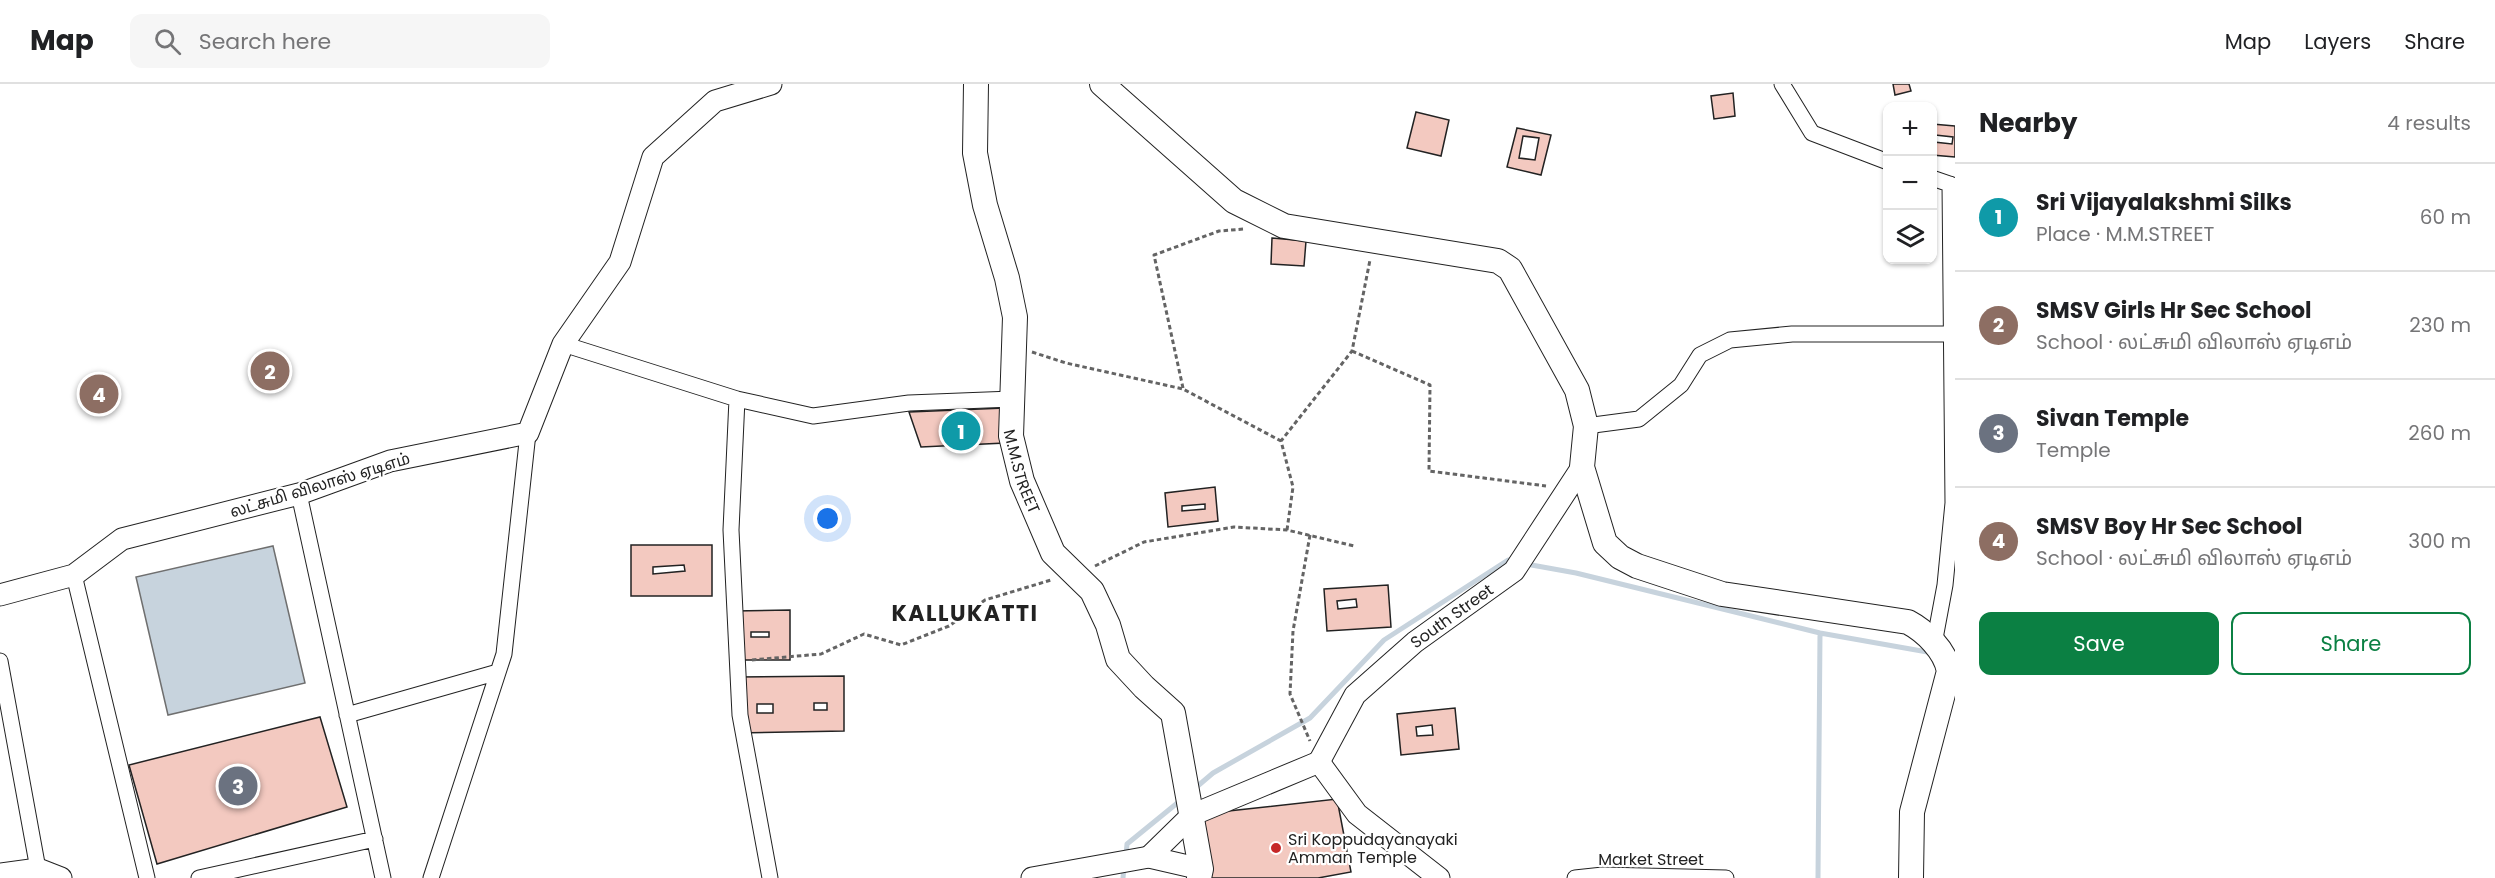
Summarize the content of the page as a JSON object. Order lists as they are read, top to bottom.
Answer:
{
  "streets": {
    "main road": ["M.M.STREET"],
    "street": ["லட்சுமி விலாஸ் ஏடிஎம்", "South Street", "Market Street"]
  },
  "districts": ["KALLUKATTI"],
  "places": ["Sri Koppudayanayaki Amman Temple"],
  "page": {
    "header": "Map",
    "search": "Search here",
    "nav": ["Map", "Layers", "Share"],
    "heading": ["Nearby", "4 results"],
    "map_buttons": ["+", "−"],
    "list": [
      {
        "mark": "1",
        "name": "Sri Vijayalakshmi Silks",
        "note": "Place · M.M.STREET",
        "value": "60 m"
      },
      {
        "mark": "2",
        "name": "SMSV Girls Hr Sec School",
        "note": "School · லட்சுமி விலாஸ் ஏடிஎம்",
        "value": "230 m"
      },
      {
        "mark": "3",
        "name": "Sivan Temple",
        "note": "Temple",
        "value": "260 m"
      },
      {
        "mark": "4",
        "name": "SMSV Boy Hr Sec School",
        "note": "School · லட்சுமி விலாஸ் ஏடிஎம்",
        "value": "300 m"
      }
    ],
    "pins": [
      "2",
      "4",
      "1",
      "3"
    ],
    "buttons": ["Save", "Share"]
  }
}
